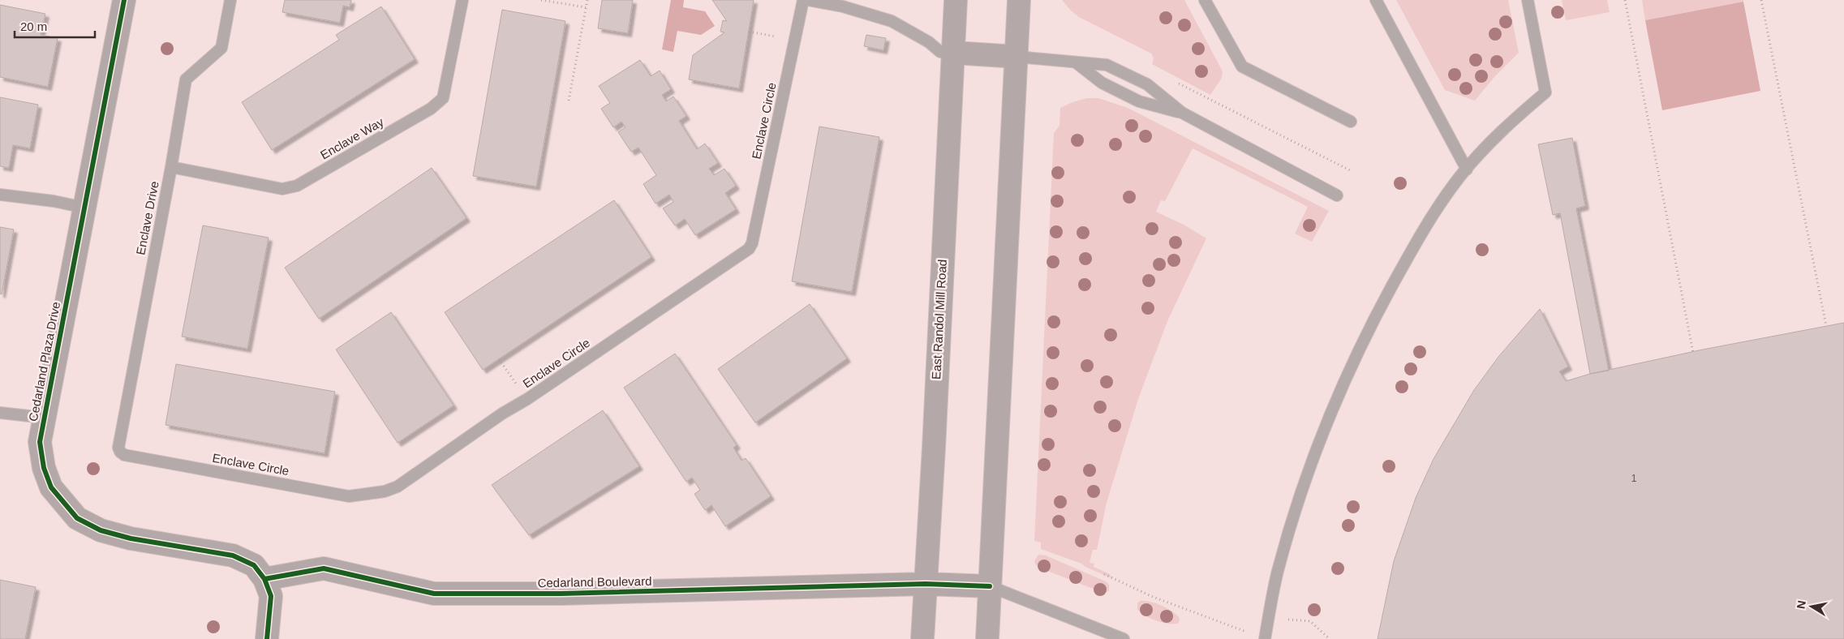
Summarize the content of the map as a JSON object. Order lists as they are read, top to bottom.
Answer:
{
  "streets": {
    "street": ["East Randol Mill Road", "Cedarland Plaza Drive", "Cedarland Boulevard"],
    "lane": ["Enclave Circle", "Enclave Way", "Enclave Drive"]
  },
  "crossings": [
    ["Enclave Circle", "Enclave Drive"],
    ["Enclave Way", "Enclave Drive"],
    ["East Randol Mill Road", "Cedarland Boulevard"],
    ["Cedarland Plaza Drive", "Cedarland Boulevard"]
  ],
  "house_numbers": ["1"],
  "scale_bar": "20 m",
  "north": "left"
}
